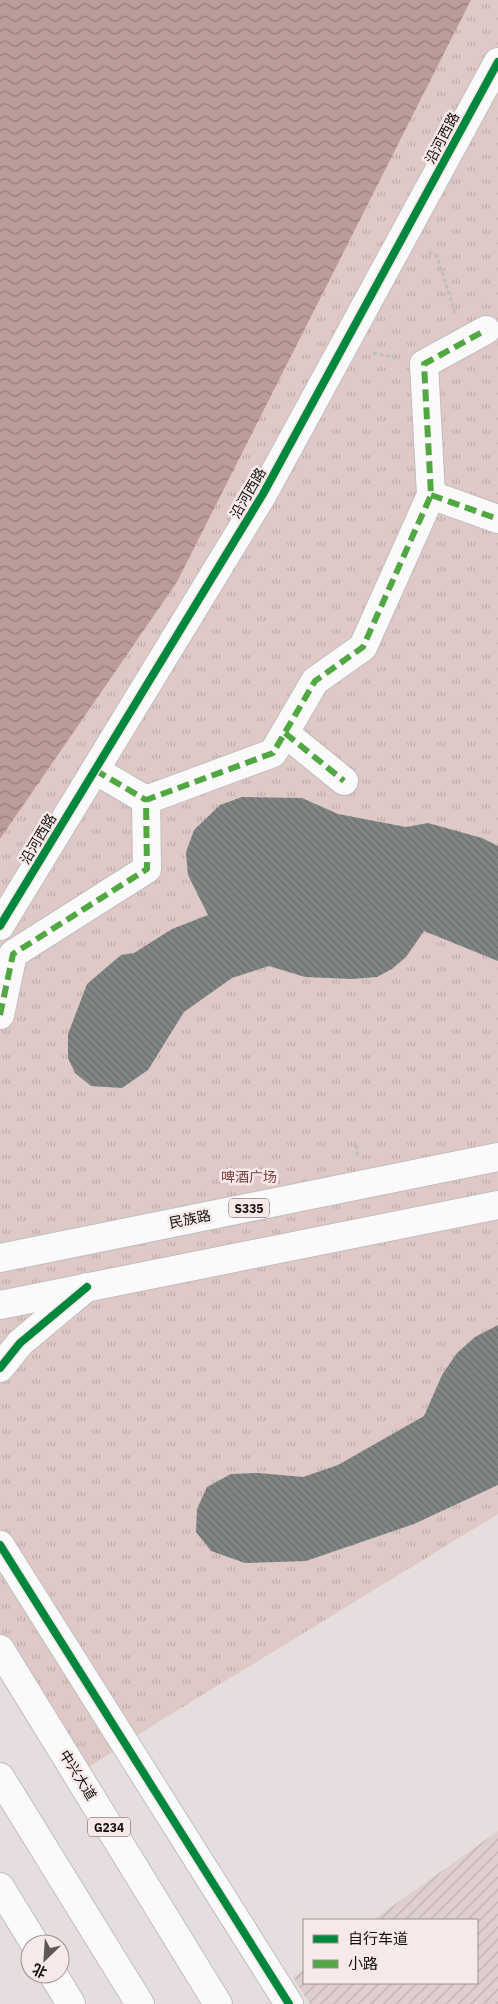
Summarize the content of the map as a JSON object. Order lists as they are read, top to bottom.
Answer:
{
  "streets": {
    "main road": [
      "沿河西路",
      "S335",
      "民族路",
      "中兴大道",
      "G234"
    ]
  },
  "parks": ["啤酒广场"],
  "legend": ["自行车道", "小路"],
  "north": "bottom left"
}
